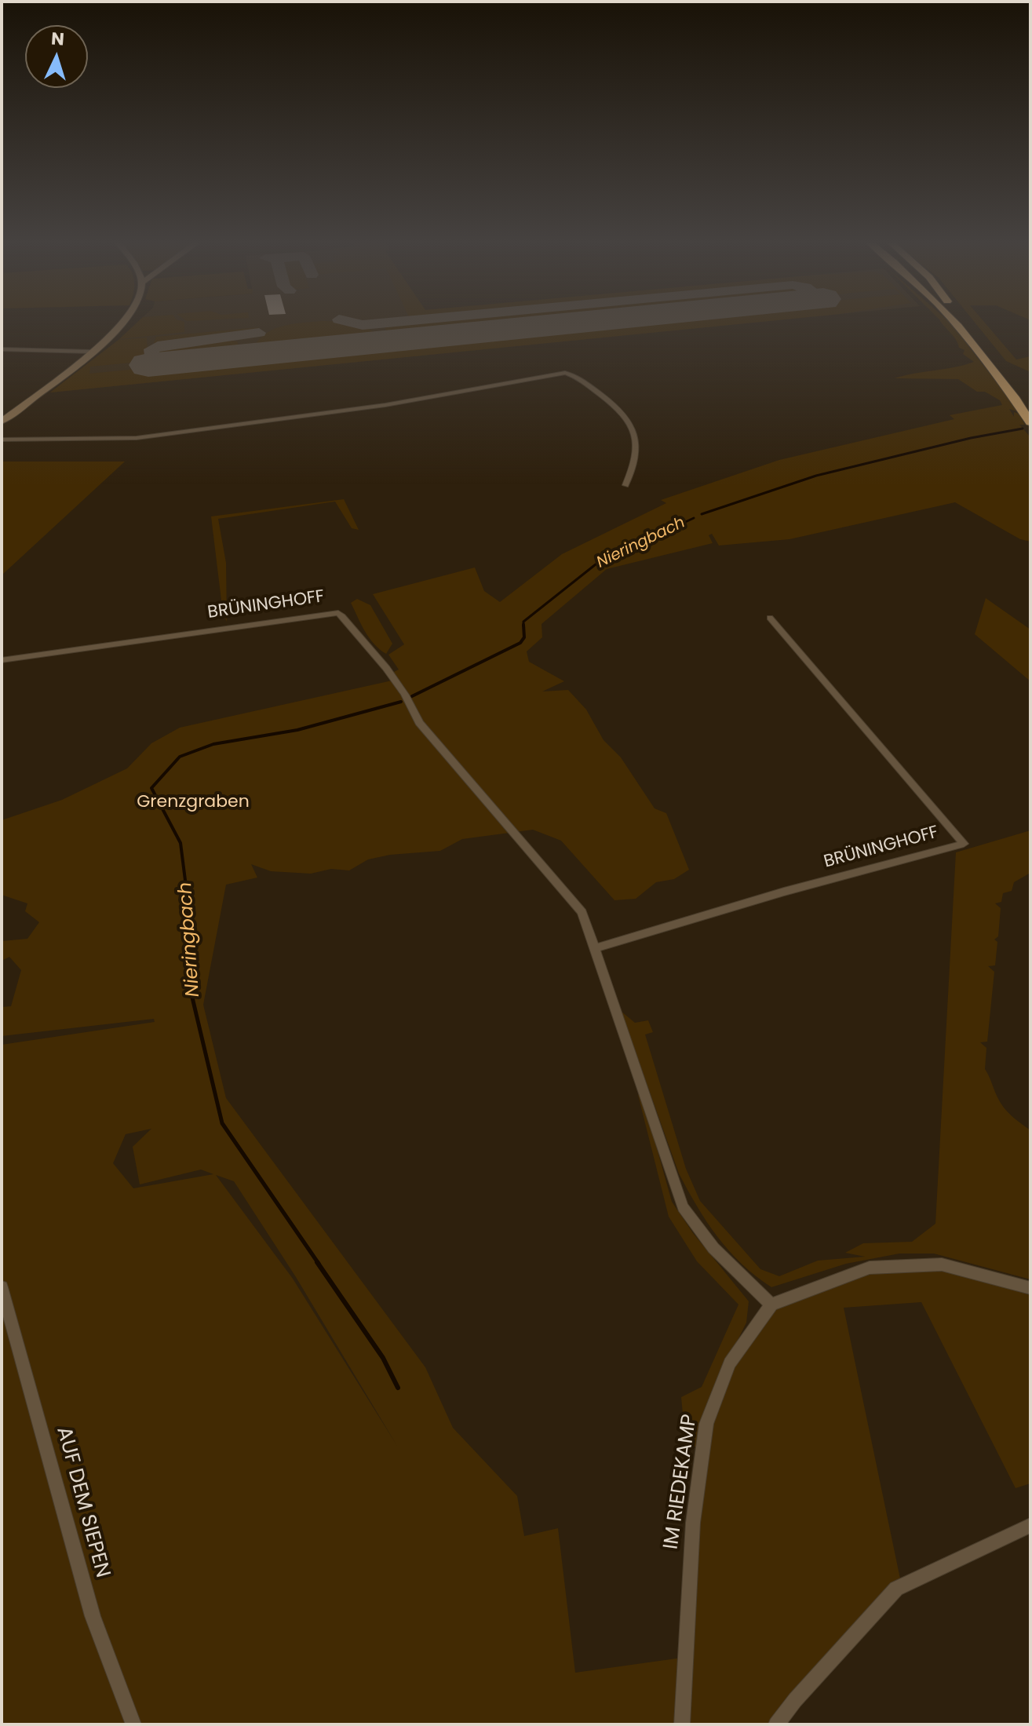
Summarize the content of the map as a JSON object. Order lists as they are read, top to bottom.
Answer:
{
  "streets": {
    "street": ["BRÜNINGHOFF", "IM RIEDEKAMP", "AUF DEM SIEPEN"]
  },
  "crossings": [
    ["BRÜNINGHOFF", "IM RIEDEKAMP"]
  ],
  "water": ["Nieringbach"],
  "parks": ["Grenzgraben"],
  "north": "top"
}
